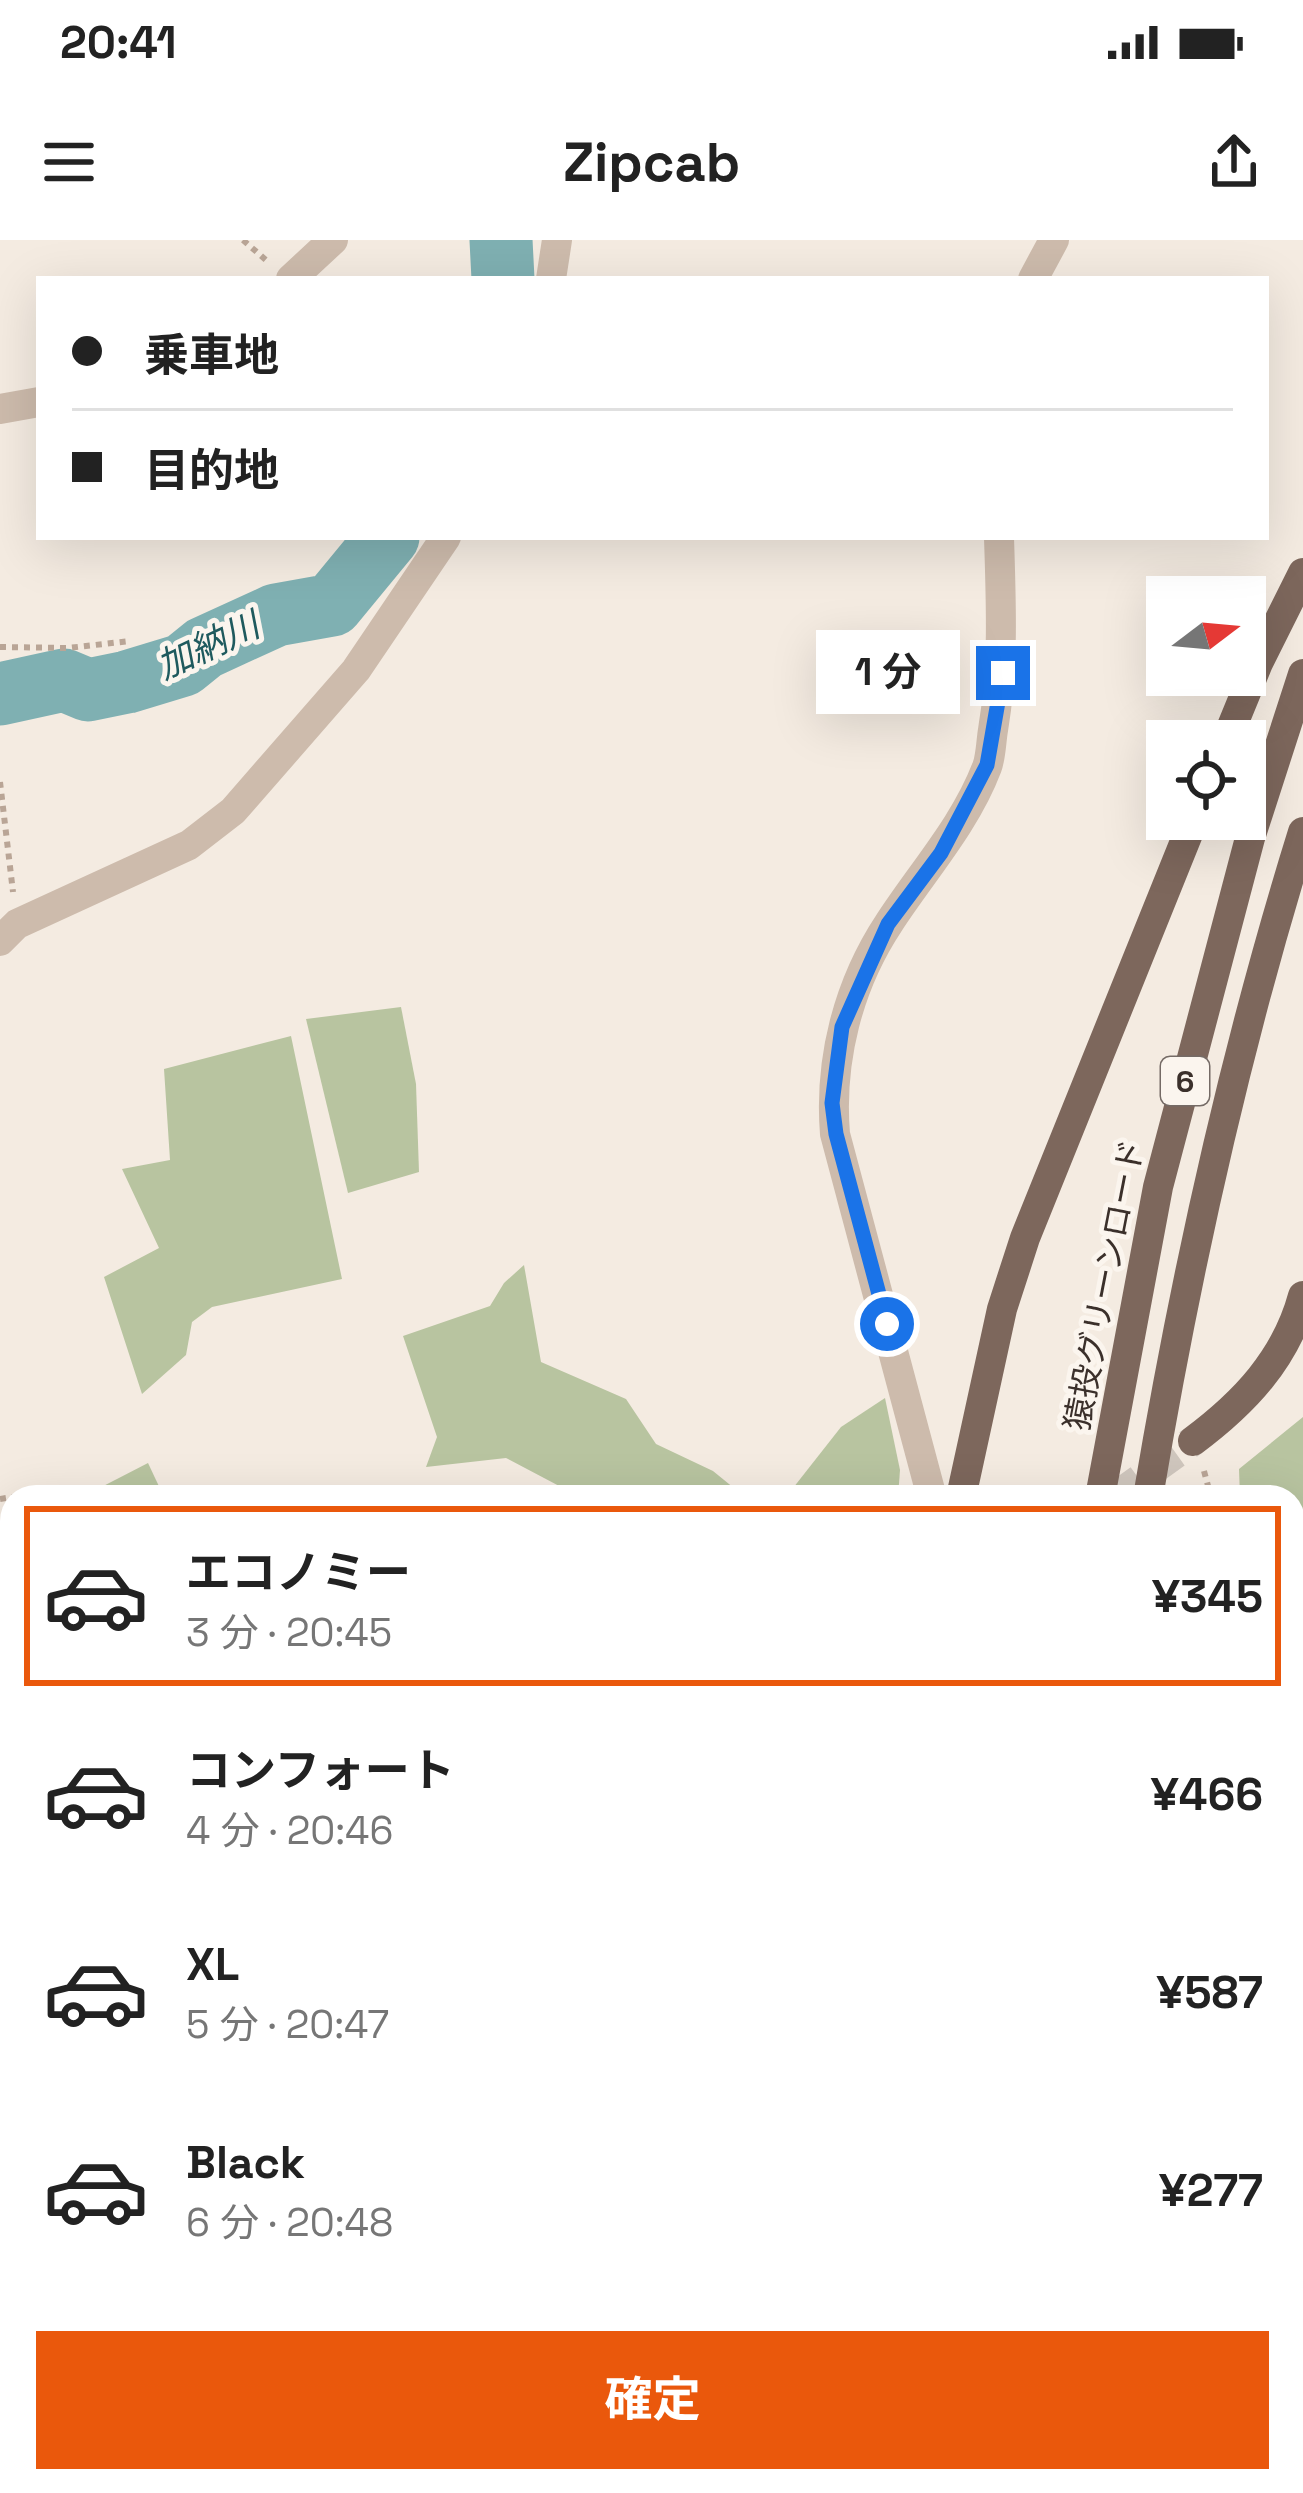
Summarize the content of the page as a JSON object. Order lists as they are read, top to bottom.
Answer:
{
  "streets": {
    "main road": ["6", "猿投グリーンロード"]
  },
  "water": ["加納川"],
  "north": "right",
  "page": {
    "status": "20:41",
    "header": "Zipcab",
    "banner": ["乗車地", "目的地"],
    "bubble": "1 分",
    "list": [
      {
        "name": "エコノミー",
        "note": "3 分 · 20:45",
        "value": "¥345"
      },
      {
        "name": "コンフォート",
        "note": "4 分 · 20:46",
        "value": "¥466"
      },
      {
        "name": "XL",
        "note": "5 分 · 20:47",
        "value": "¥587"
      },
      {
        "name": "Black",
        "note": "6 分 · 20:48",
        "value": "¥277"
      }
    ],
    "buttons": "確定"
  }
}
